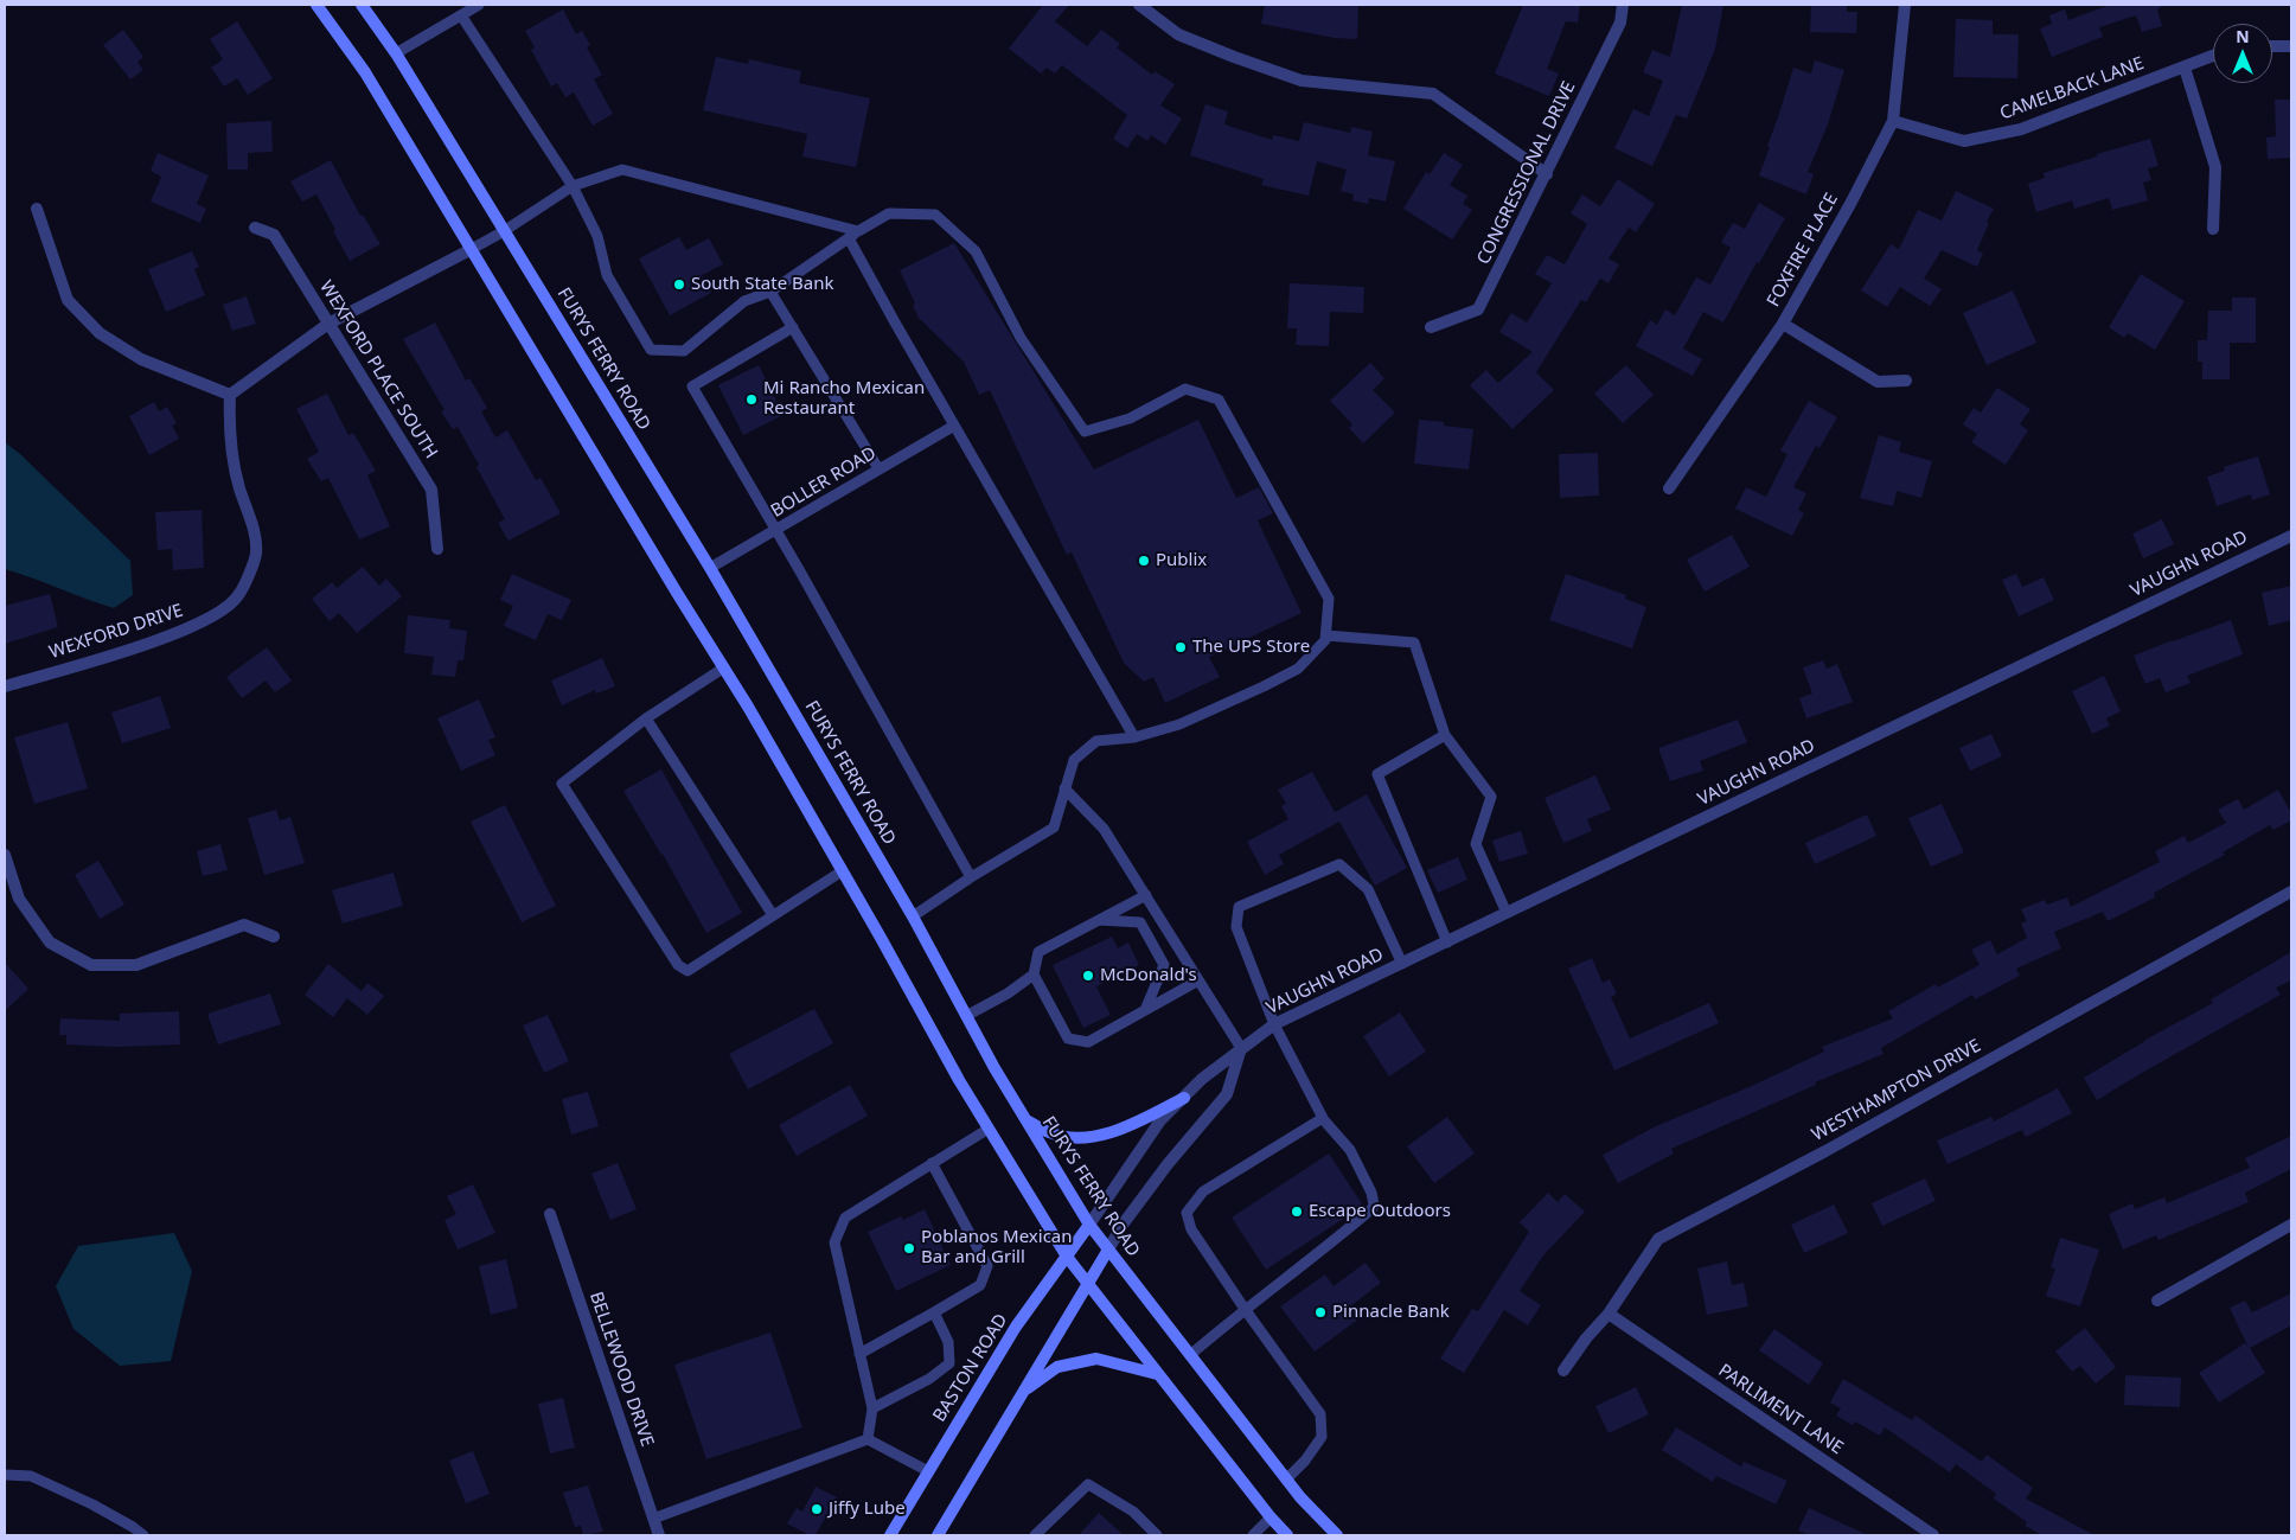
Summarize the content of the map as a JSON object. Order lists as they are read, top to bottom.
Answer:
{
  "streets": {
    "main road": ["FURYS FERRY ROAD", "BASTON ROAD"],
    "street": [
      "CAMELBACK LANE",
      "CONGRESSIONAL DRIVE",
      "FOXFIRE PLACE",
      "WEXFORD PLACE SOUTH",
      "VAUGHN ROAD",
      "WEXFORD DRIVE",
      "WESTHAMPTON DRIVE",
      "BELLEWOOD DRIVE",
      "PARLIMENT LANE"
    ],
    "lane": ["BOLLER ROAD"]
  },
  "crossings": [
    ["CAMELBACK LANE", "FOXFIRE PLACE"],
    ["FURYS FERRY ROAD", "BOLLER ROAD"],
    ["FURYS FERRY ROAD", "VAUGHN ROAD"],
    ["FURYS FERRY ROAD", "BASTON ROAD"],
    ["VAUGHN ROAD", "BASTON ROAD"],
    ["WESTHAMPTON DRIVE", "PARLIMENT LANE"]
  ],
  "places": [
    "South State Bank",
    "Mi Rancho Mexican Restaurant",
    "Publix",
    "The UPS Store",
    "McDonald's",
    "Escape Outdoors",
    "Poblanos Mexican Bar and Grill",
    "Pinnacle Bank",
    "Jiffy Lube"
  ],
  "north": "top"
}
